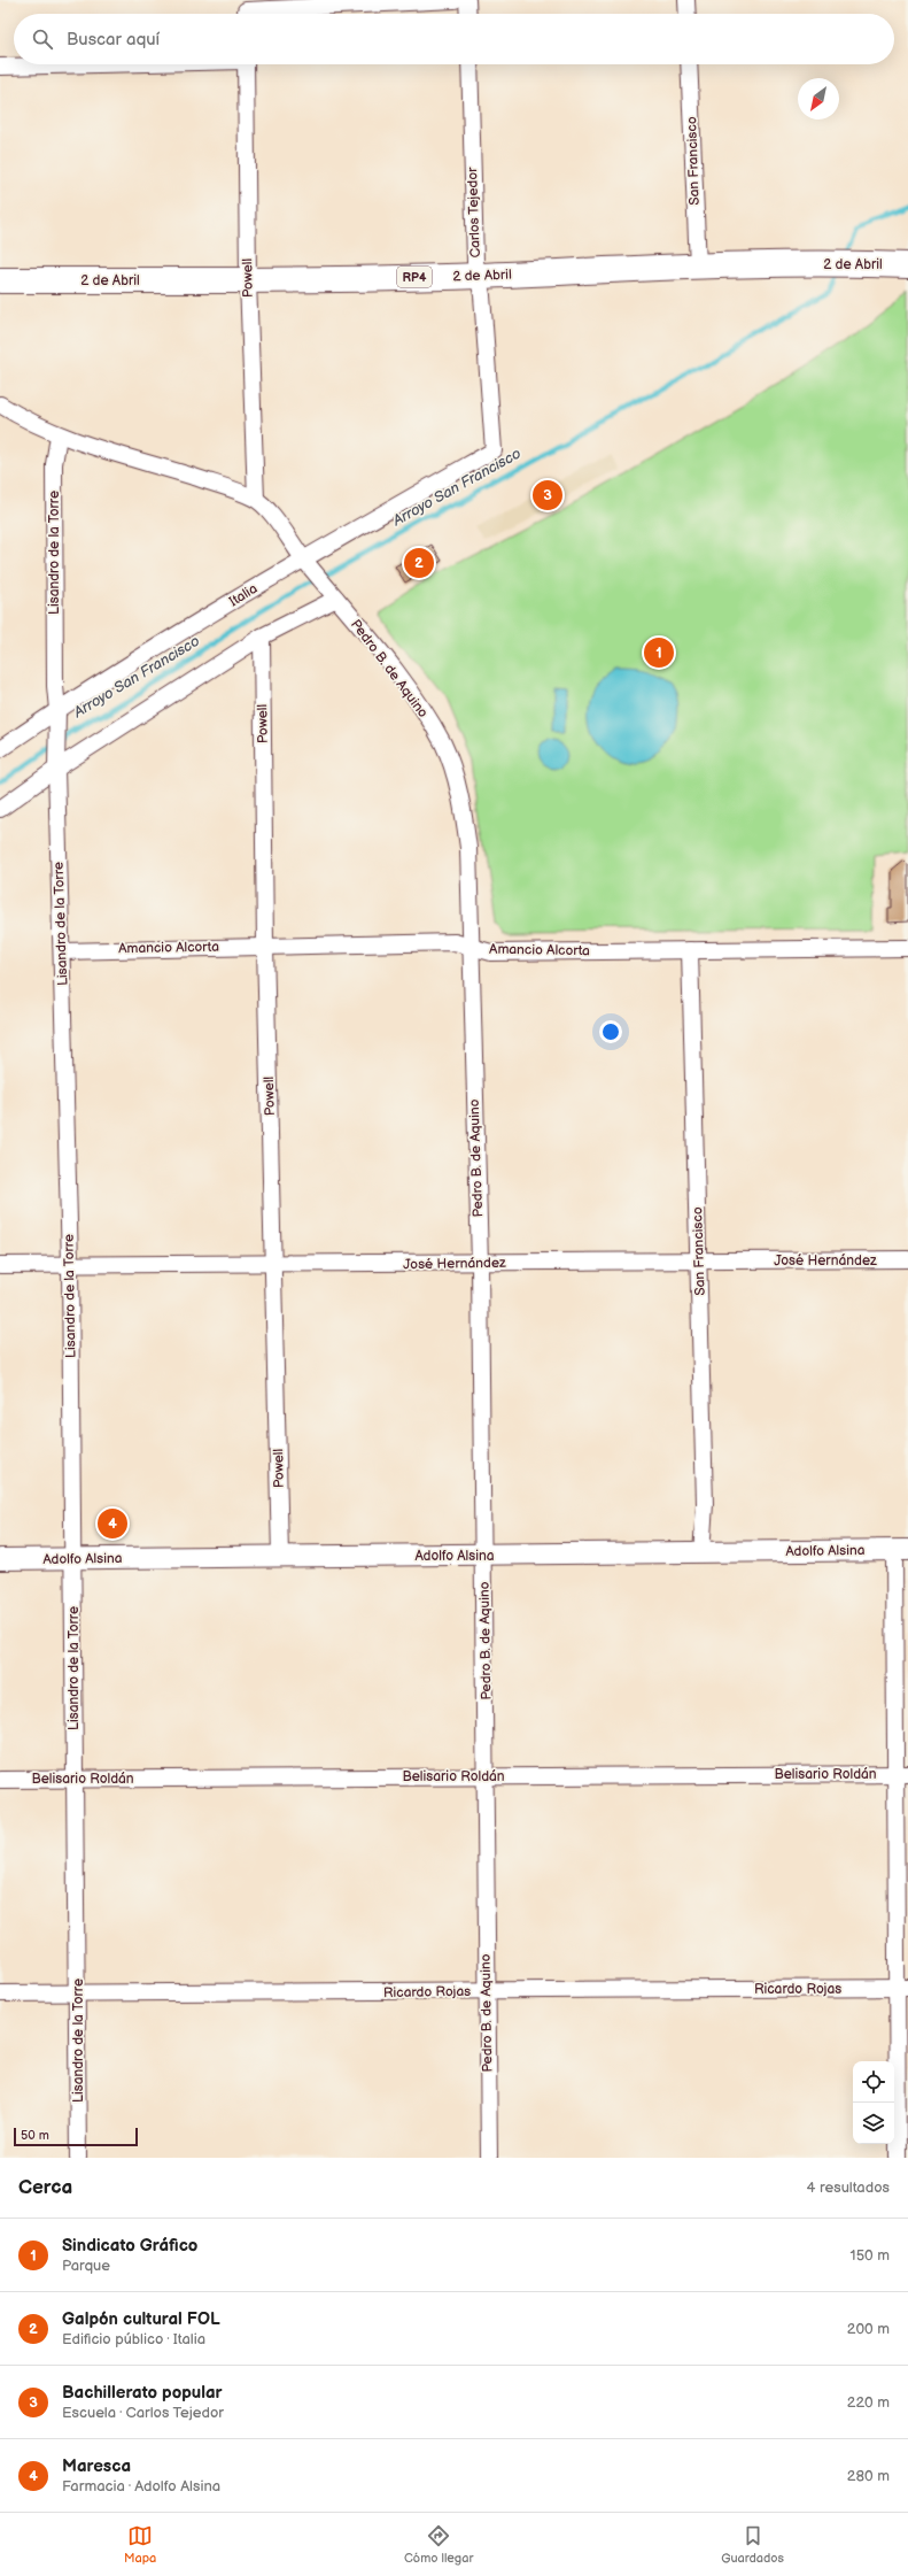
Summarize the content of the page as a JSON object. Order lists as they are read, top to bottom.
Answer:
{
  "streets": {
    "main road": ["2 de Abril", "RP4"],
    "street": [
      "San Francisco",
      "Carlos Tejedor",
      "Powell",
      "Lisandro de la Torre",
      "Italia",
      "Pedro B. de Aquino",
      "Amancio Alcorta",
      "José Hernández",
      "Adolfo Alsina",
      "Belisario Roldán",
      "Ricardo Rojas"
    ]
  },
  "crossings": [
    ["San Francisco", "2 de Abril"],
    ["San Francisco", "Amancio Alcorta"],
    ["San Francisco", "José Hernández"],
    ["San Francisco", "Adolfo Alsina"],
    ["Carlos Tejedor", "2 de Abril"],
    ["Carlos Tejedor", "Italia"],
    ["2 de Abril", "Powell"],
    ["Powell", "Pedro B. de Aquino"],
    ["Powell", "Amancio Alcorta"],
    ["Powell", "José Hernández"],
    ["Powell", "Adolfo Alsina"],
    ["Lisandro de la Torre", "Italia"],
    ["Lisandro de la Torre", "Pedro B. de Aquino"],
    ["Lisandro de la Torre", "Amancio Alcorta"],
    ["Lisandro de la Torre", "José Hernández"],
    ["Lisandro de la Torre", "Adolfo Alsina"],
    ["Lisandro de la Torre", "Belisario Roldán"],
    ["Lisandro de la Torre", "Ricardo Rojas"],
    ["Italia", "Pedro B. de Aquino"],
    ["Pedro B. de Aquino", "Amancio Alcorta"],
    ["Pedro B. de Aquino", "José Hernández"],
    ["Pedro B. de Aquino", "Adolfo Alsina"],
    ["Pedro B. de Aquino", "Belisario Roldán"],
    ["Pedro B. de Aquino", "Ricardo Rojas"]
  ],
  "water": ["Arroyo San Francisco"],
  "scale_bar": "50 m",
  "north": "bottom left",
  "page": {
    "search": "Buscar aquí",
    "pins": [
      "3",
      "2",
      "1",
      "4"
    ],
    "scale": "50 m",
    "heading": ["Cerca", "4 resultados"],
    "list": [
      {
        "mark": "1",
        "name": "Sindicato Gráfico",
        "note": "Parque",
        "value": "150 m"
      },
      {
        "mark": "2",
        "name": "Galpón cultural FOL",
        "note": "Edificio público · Italia",
        "value": "200 m"
      },
      {
        "mark": "3",
        "name": "Bachillerato popular",
        "note": "Escuela · Carlos Tejedor",
        "value": "220 m"
      },
      {
        "mark": "4",
        "name": "Maresca",
        "note": "Farmacia · Adolfo Alsina",
        "value": "280 m"
      }
    ],
    "nav": ["Mapa", "Cómo llegar", "Guardados"]
  }
}
